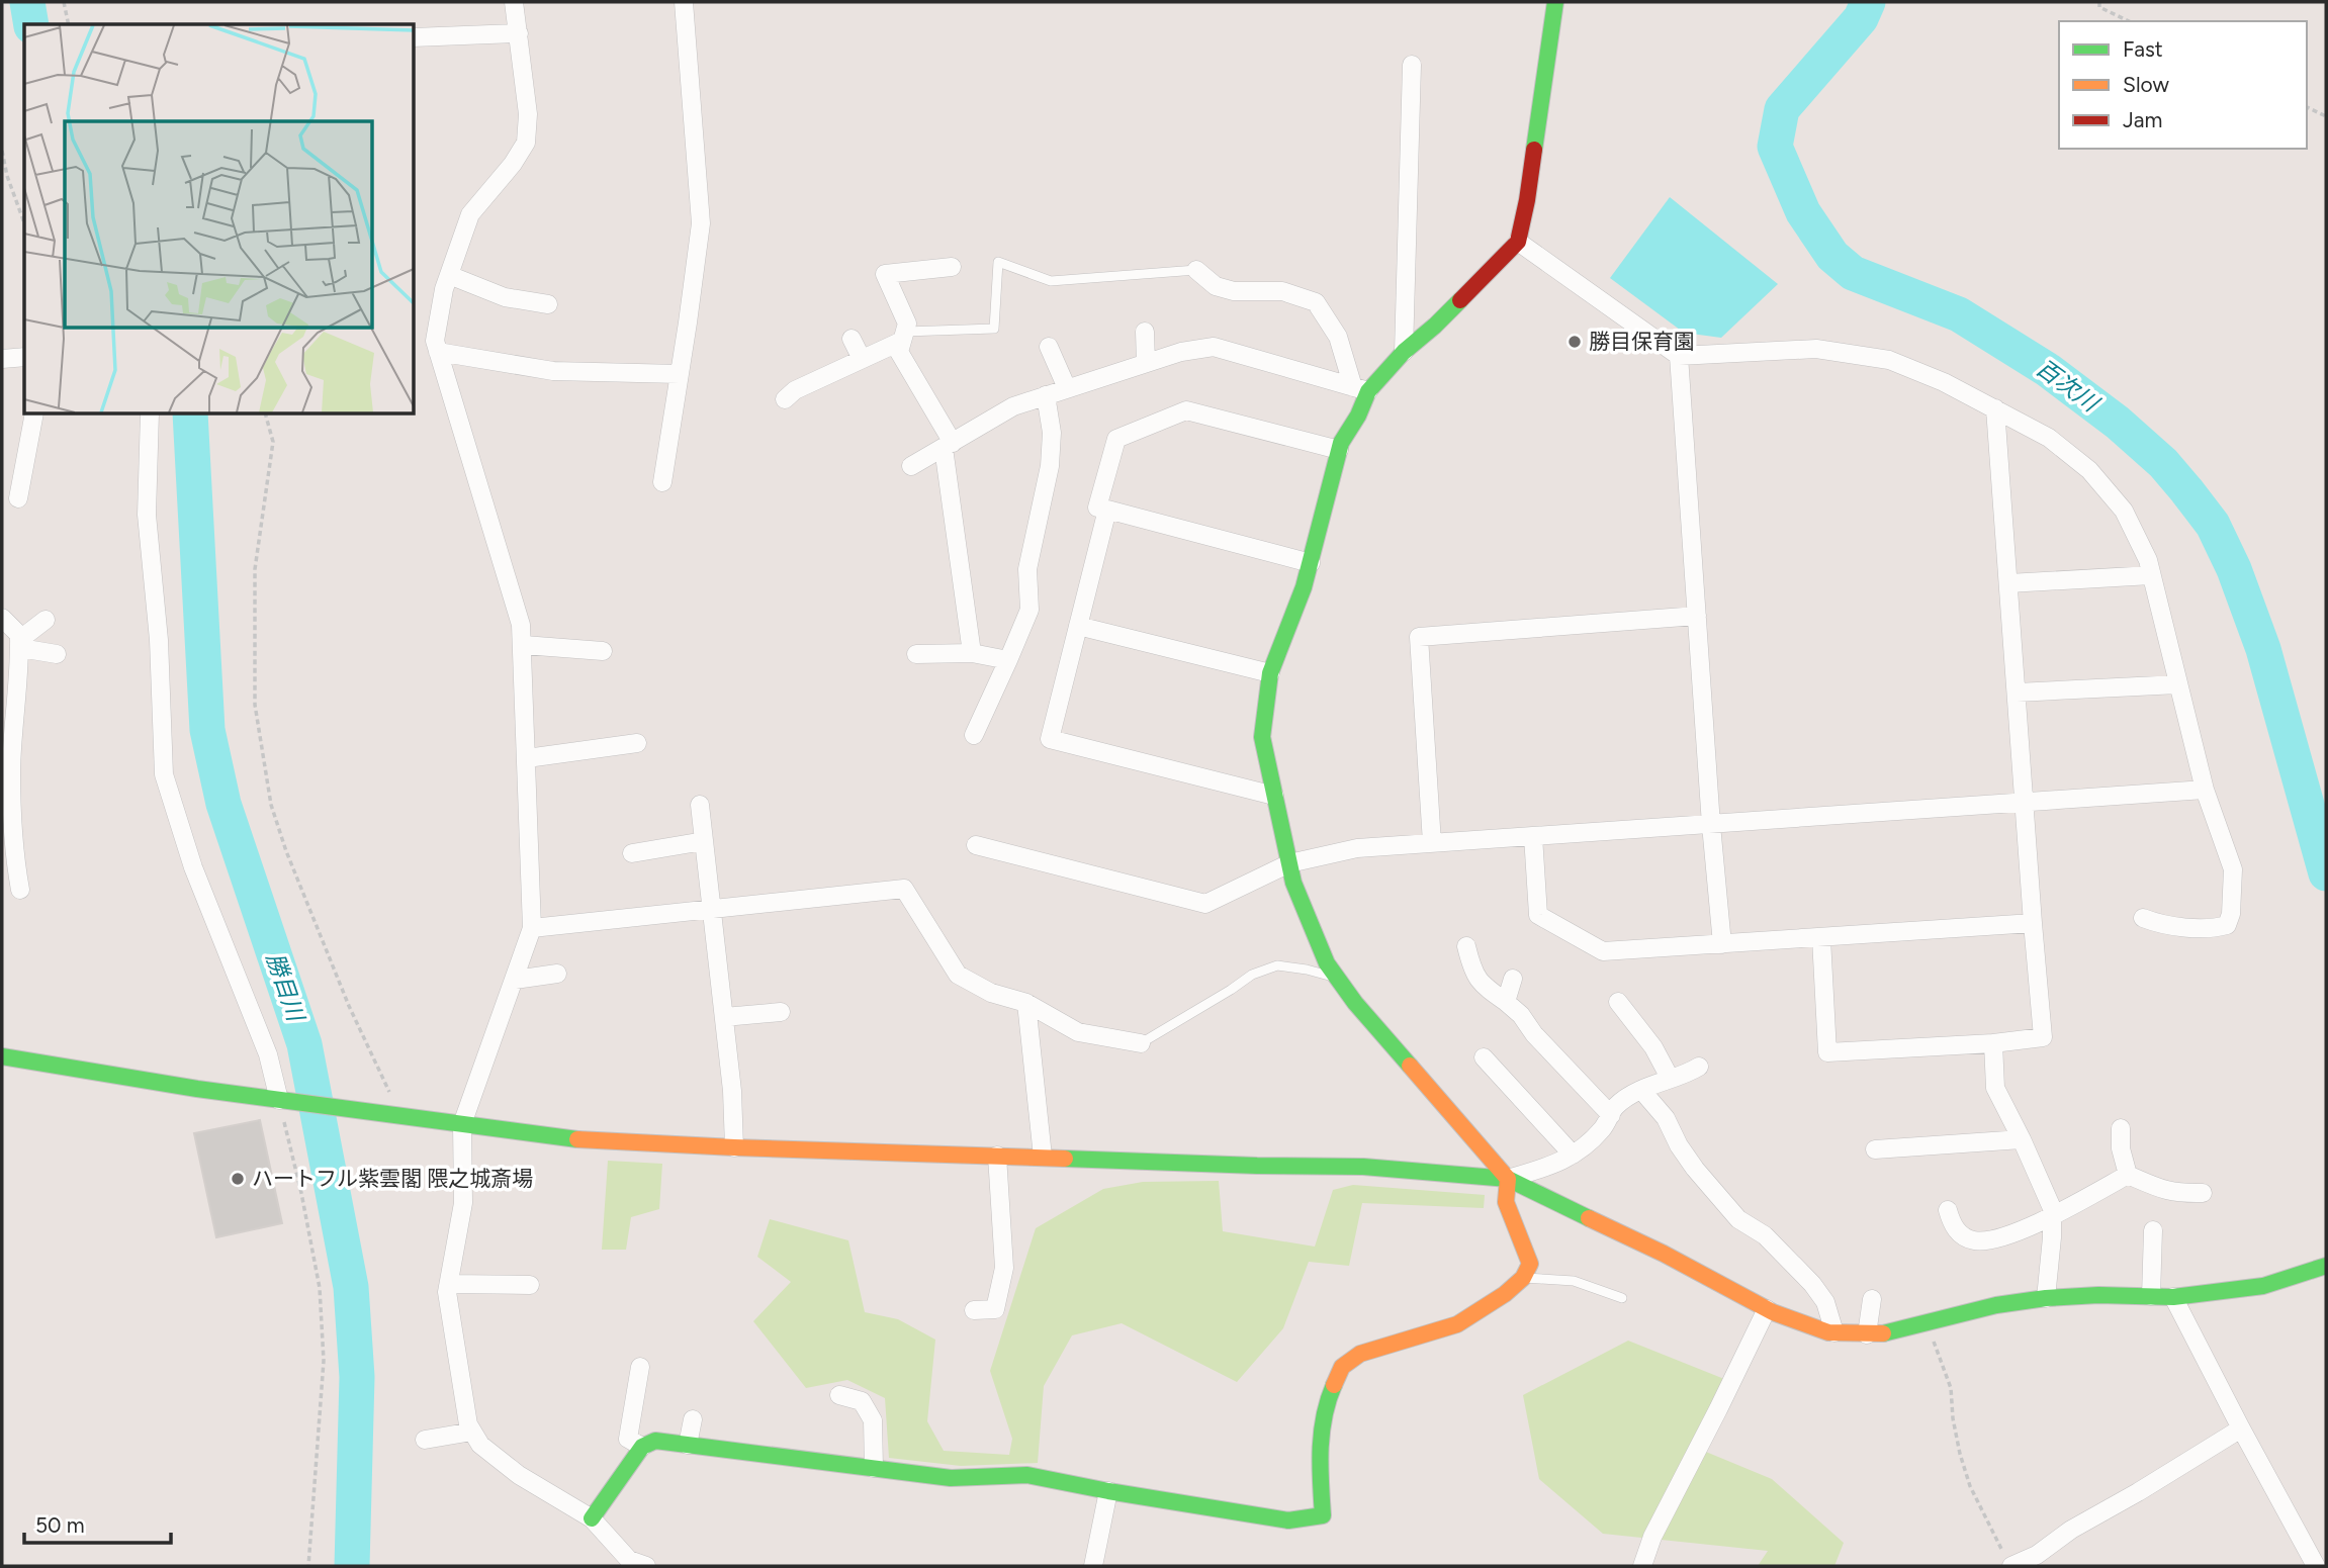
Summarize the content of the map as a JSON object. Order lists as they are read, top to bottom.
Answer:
{
  "water": ["百次川", "勝目川"],
  "places": ["勝目保育園", "ハートフル紫雲閣 隈之城斎場"],
  "legend": ["Fast", "Slow", "Jam"],
  "scale_bar": "50 m"
}
